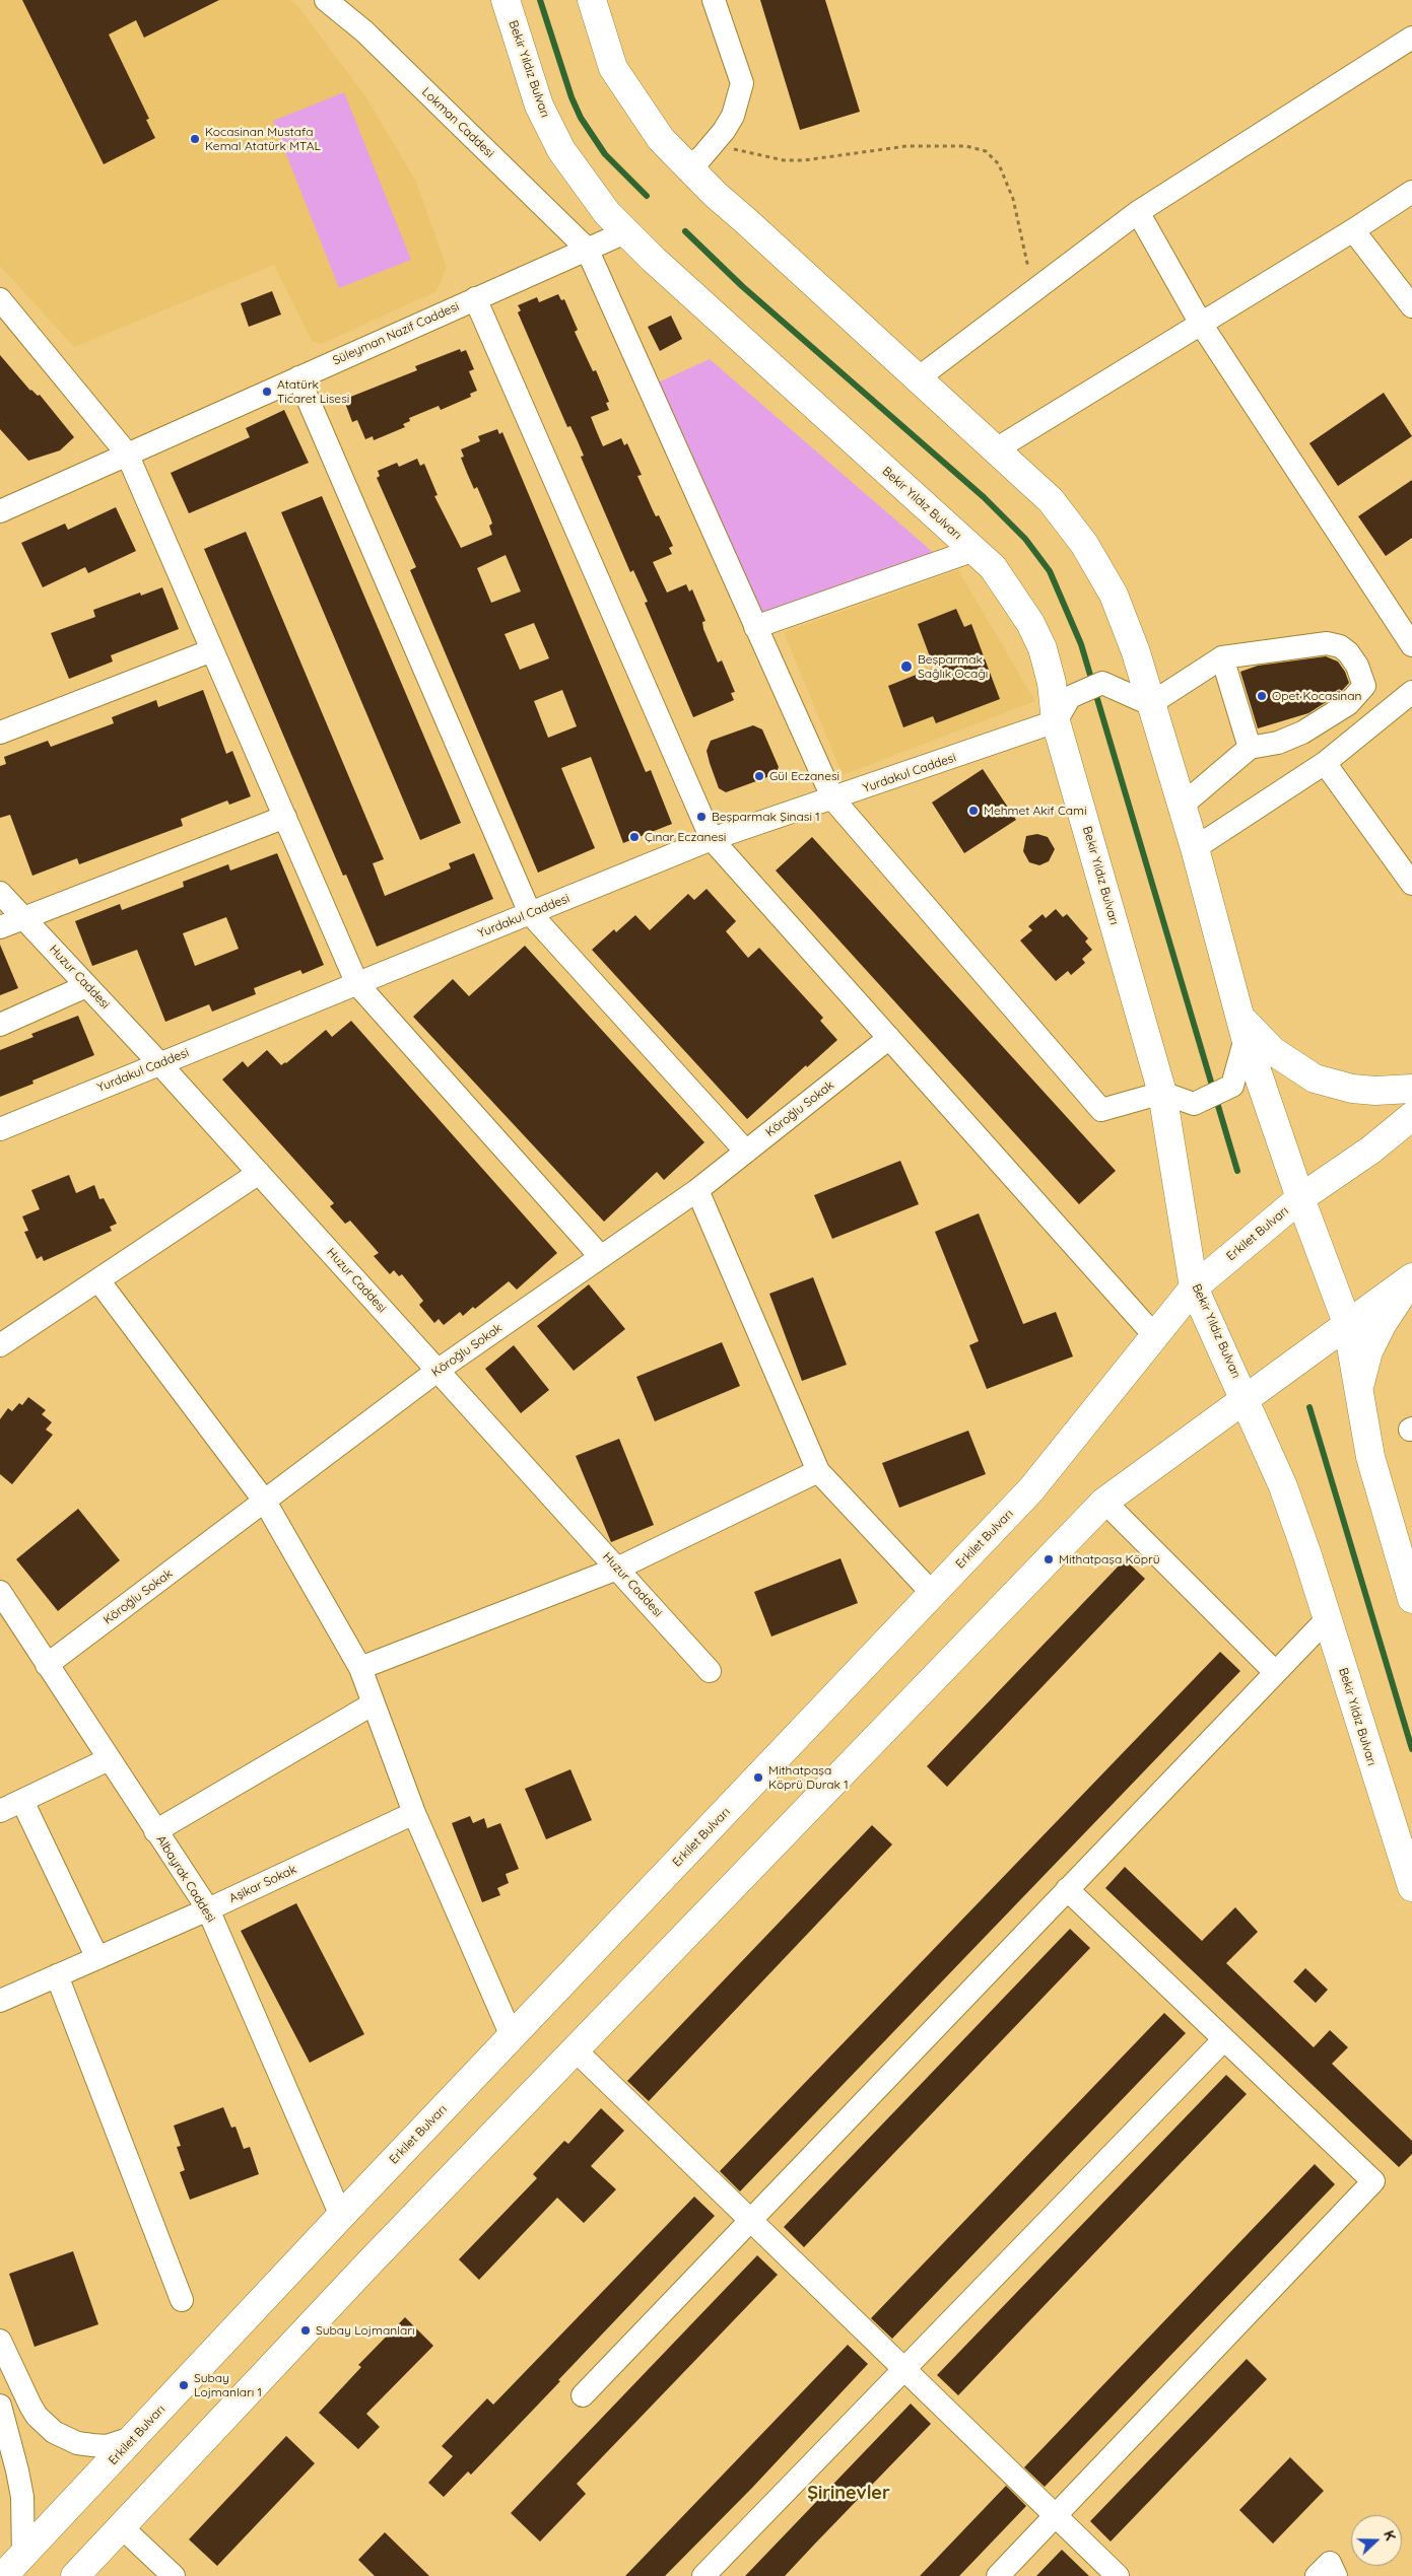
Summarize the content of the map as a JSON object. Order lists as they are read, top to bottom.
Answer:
{
  "streets": {
    "main road": ["Bekir Yıldız Bulvarı", "Erkilet Bulvarı"],
    "street": [
      "Lokman Caddesi",
      "Süleyman Nazif Caddesi",
      "Yurdakul Caddesi",
      "Huzur Caddesi",
      "Köroğlu Sokak",
      "Albayrak Caddesi",
      "Aşikar Sokak"
    ]
  },
  "crossings": [
    ["Bekir Yıldız Bulvarı", "Süleyman Nazif Caddesi"],
    ["Bekir Yıldız Bulvarı", "Yurdakul Caddesi"],
    ["Bekir Yıldız Bulvarı", "Erkilet Bulvarı"],
    ["Lokman Caddesi", "Süleyman Nazif Caddesi"],
    ["Yurdakul Caddesi", "Huzur Caddesi"],
    ["Huzur Caddesi", "Köroğlu Sokak"],
    ["Köroğlu Sokak", "Albayrak Caddesi"],
    ["Erkilet Bulvarı", "Albayrak Caddesi"],
    ["Albayrak Caddesi", "Aşikar Sokak"]
  ],
  "districts": ["Şirinevler"],
  "places": [
    "Kocasinan Mustafa Kemal Atatürk MTAL",
    "Atatürk Ticaret Lisesi",
    "Beşparmak Sağlık Ocağı",
    "Opet Kocasinan",
    "Gül Eczanesi",
    "Mehmet Akif Cami",
    "Beşparmak Şinasi 1",
    "Çınar Eczanesi",
    "Mithatpaşa Köprü",
    "Mithatpaşa Köprü Durak 1",
    "Subay Lojmanları",
    "Subay Lojmanları 1"
  ],
  "north": "right"
}
